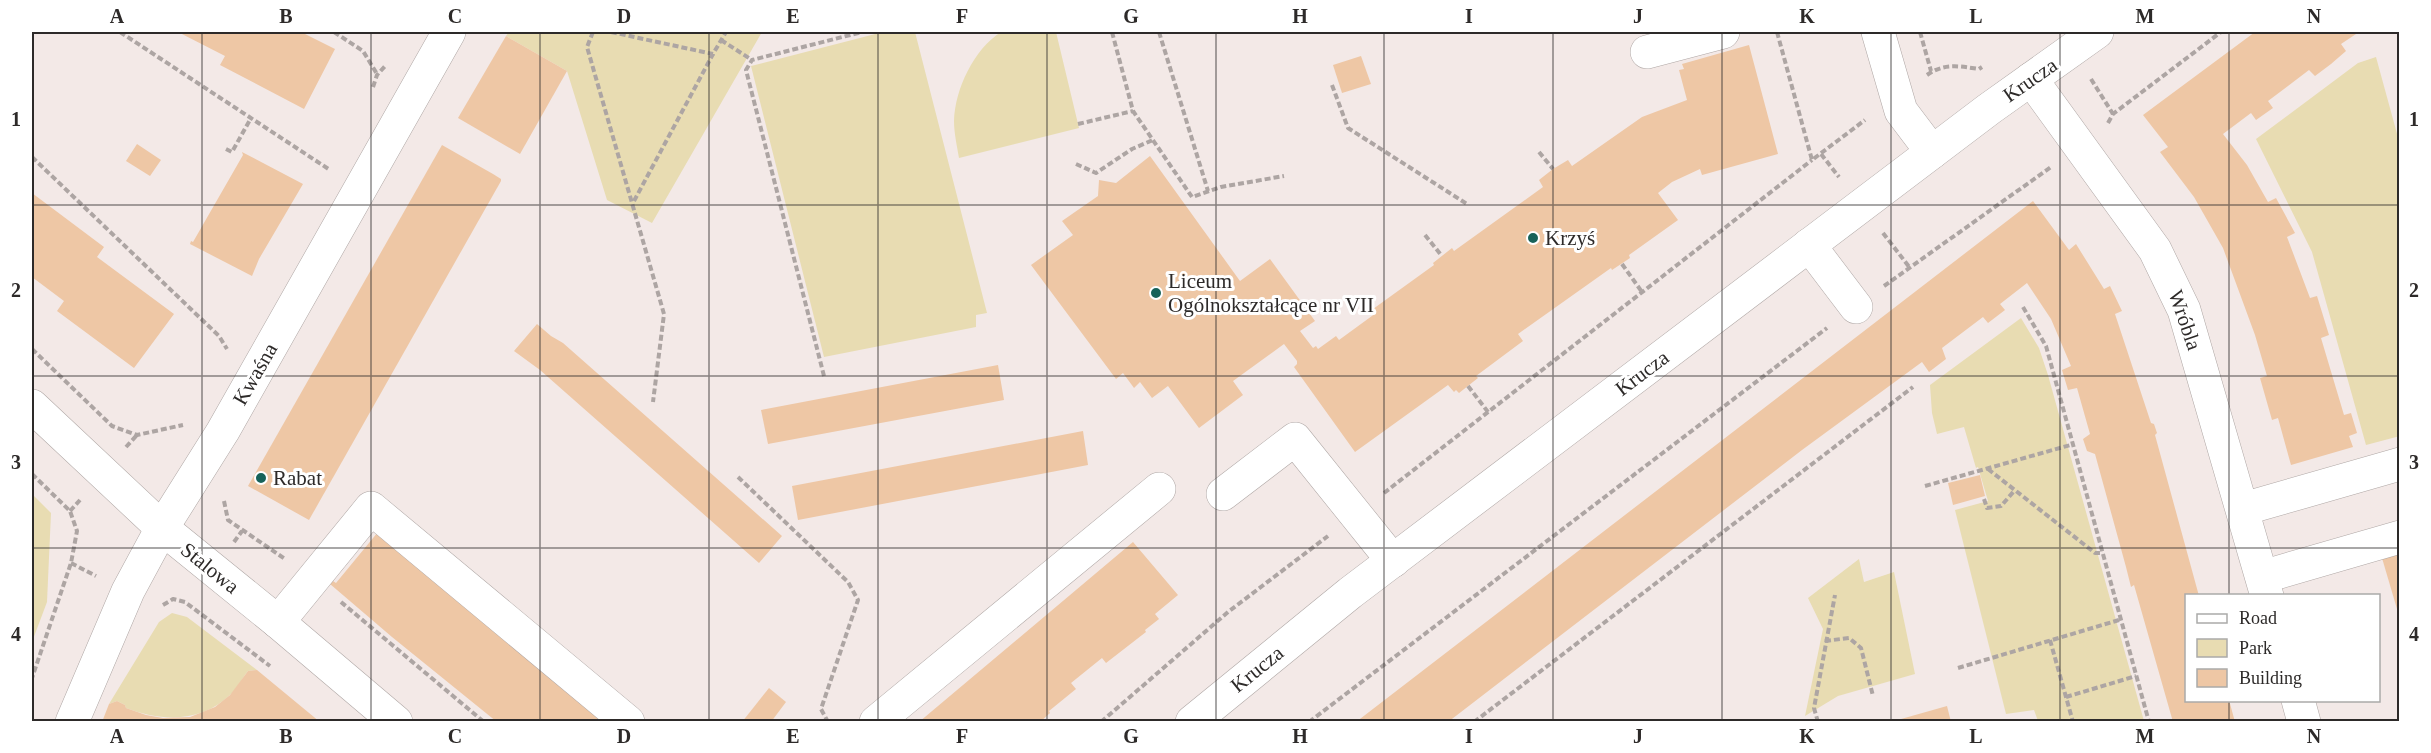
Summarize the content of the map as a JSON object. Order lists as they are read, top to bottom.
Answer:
{
  "streets": {
    "street": [
      "Krucza",
      "Wróbla",
      "Kwaśna",
      "Stalowa"
    ]
  },
  "crossings": [
    ["Krucza", "Wróbla"],
    ["Kwaśna", "Stalowa"]
  ],
  "places": ["Krzyś", "Liceum Ogólnokształcące nr VII", "Rabat"],
  "legend": ["Road", "Park", "Building"],
  "grid": {
    "columns": [
      "A",
      "B",
      "C",
      "D",
      "E",
      "F",
      "G",
      "H",
      "I",
      "J",
      "K",
      "L",
      "M",
      "N"
    ],
    "rows": [
      "1",
      "2",
      "3",
      "4"
    ]
  }
}
